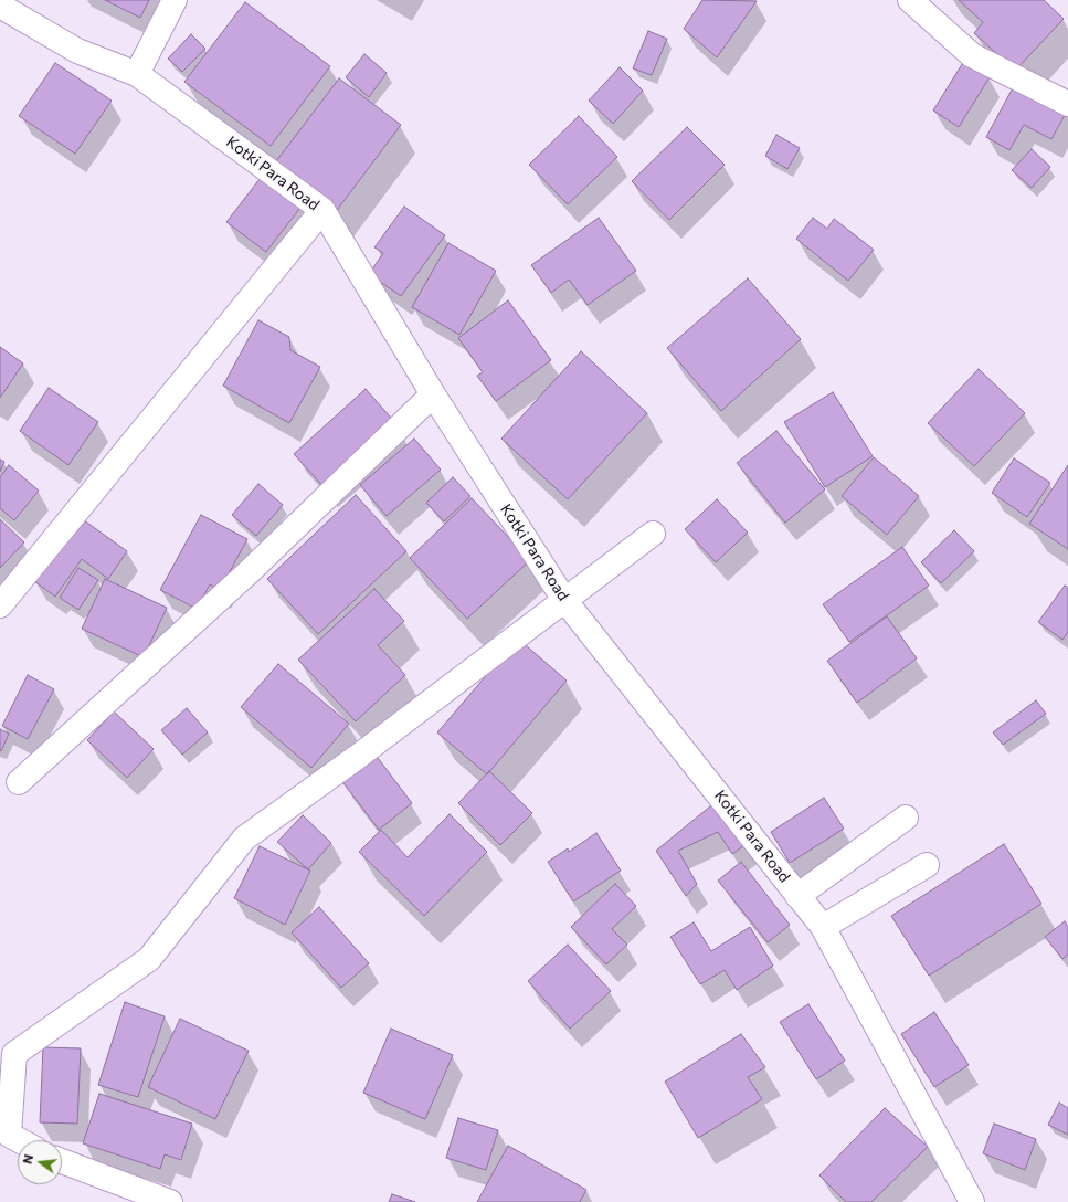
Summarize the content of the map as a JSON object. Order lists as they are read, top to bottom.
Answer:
{
  "streets": {
    "street": ["Kotki Para Road"]
  },
  "north": "left"
}
